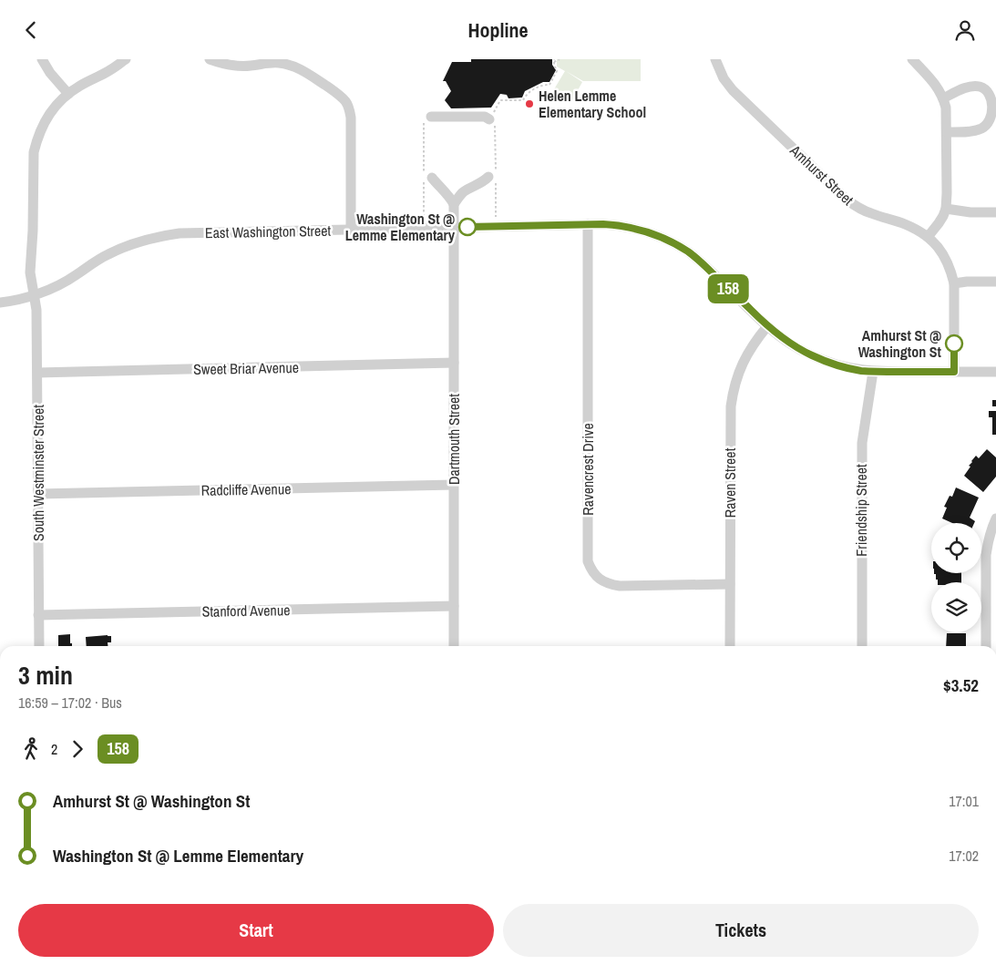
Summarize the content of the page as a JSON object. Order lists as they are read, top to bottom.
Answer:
{
  "streets": {
    "street": [
      "Amhurst Street",
      "East Washington Street",
      "Sweet Briar Avenue",
      "Dartmouth Street",
      "Ravencrest Drive",
      "South Westminster Street",
      "Raven Street",
      "Radcliffe Avenue",
      "Friendship Street",
      "Stanford Avenue"
    ]
  },
  "crossings": [
    ["Amhurst Street", "East Washington Street"],
    ["East Washington Street", "Dartmouth Street"],
    ["East Washington Street", "Ravencrest Drive"],
    ["East Washington Street", "South Westminster Street"],
    ["East Washington Street", "Raven Street"],
    ["East Washington Street", "Friendship Street"],
    ["Sweet Briar Avenue", "Dartmouth Street"],
    ["Sweet Briar Avenue", "South Westminster Street"],
    ["Dartmouth Street", "Radcliffe Avenue"],
    ["Dartmouth Street", "Stanford Avenue"],
    ["Ravencrest Drive", "Raven Street"],
    ["South Westminster Street", "Radcliffe Avenue"],
    ["South Westminster Street", "Stanford Avenue"]
  ],
  "places": ["Helen Lemme Elementary School", "Washington St @ Lemme Elementary", "Amhurst St @ Washington St"],
  "lines": ["bus line 158"],
  "page": {
    "header": "Hopline",
    "on_map": "158",
    "heading": ["3 min", "16:59 – 17:02 · Bus", "$3.52"],
    "legs": ["2", "158"],
    "list": [
      {
        "name": "Amhurst St @ Washington St",
        "value": "17:01"
      },
      {
        "name": "Washington St @ Lemme Elementary",
        "value": "17:02"
      }
    ],
    "buttons": ["Start", "Tickets"]
  }
}
